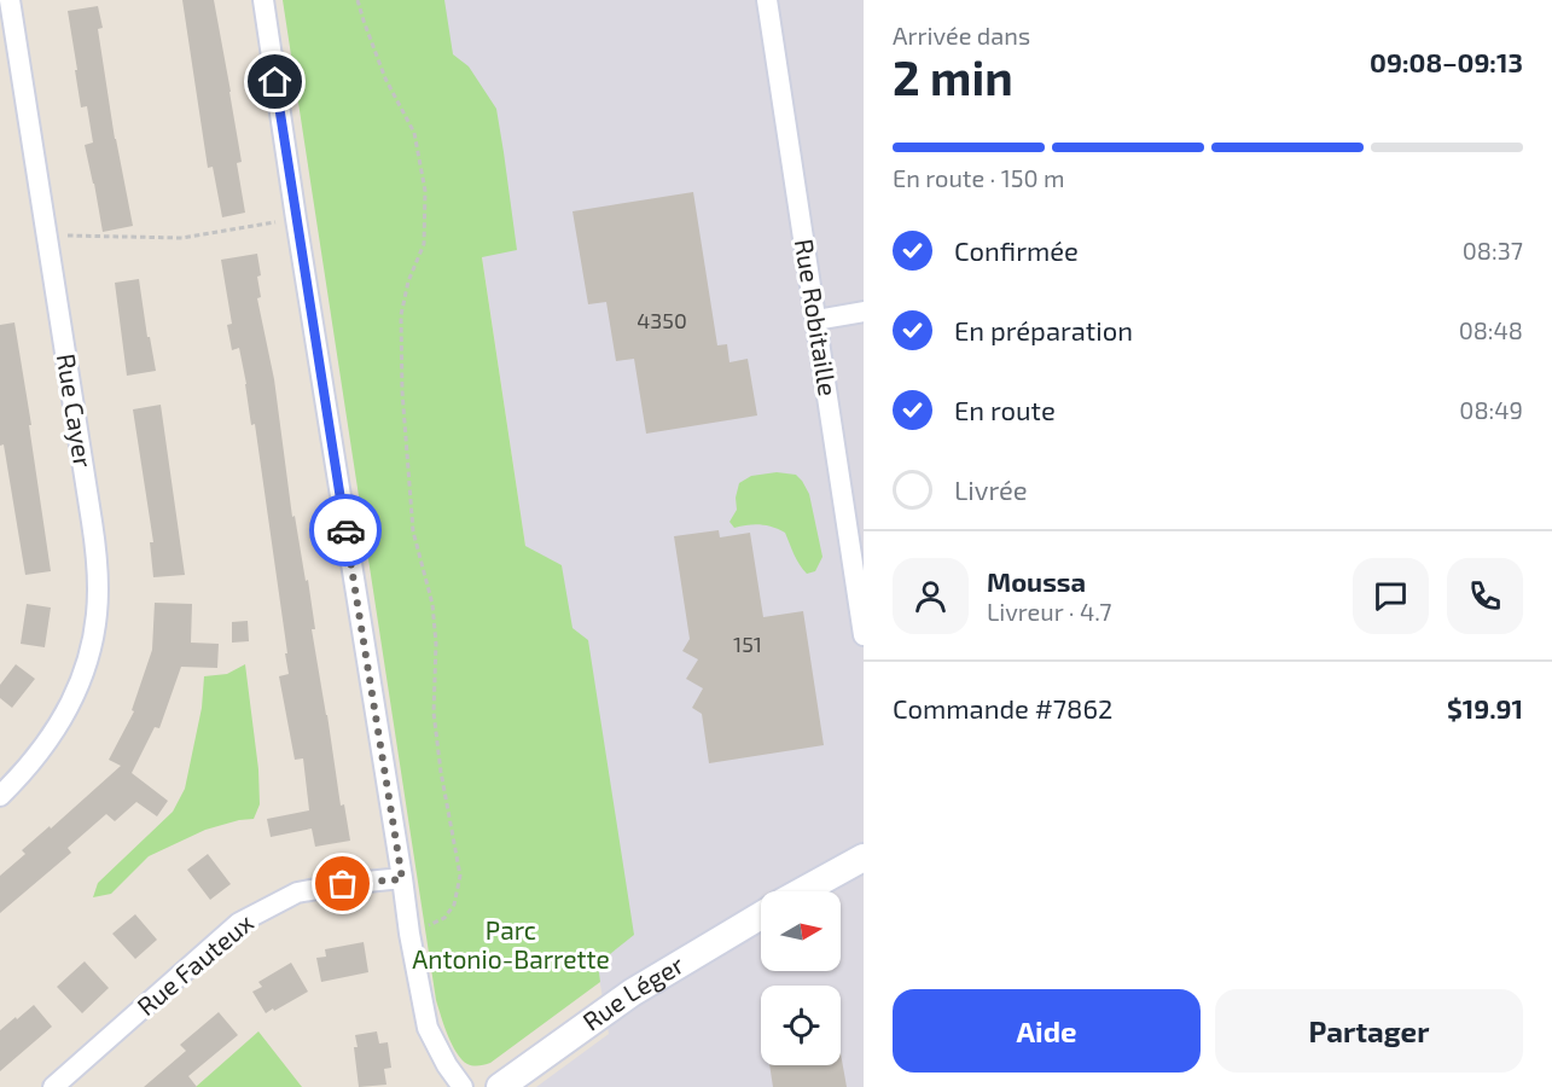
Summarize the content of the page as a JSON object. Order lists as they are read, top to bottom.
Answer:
{
  "streets": {
    "street": [
      "Rue Robitaille",
      "Rue Cayer",
      "Rue Fauteux",
      "Rue Léger"
    ]
  },
  "parks": ["Parc Antonio-Barrette"],
  "house_numbers": ["4350", "151"],
  "north": "right",
  "page": {
    "heading": ["2 min", "Arrivée dans", "09:08–09:13"],
    "panel": [
      "Moussa",
      "Livreur · 4.7",
      "Commande #7862",
      "$19.91"
    ],
    "bar": "En route · 150 m",
    "list": [
      ["Confirmée", "08:37"],
      ["En préparation", "08:48"],
      ["En route", "08:49"],
      "Livrée"
    ],
    "buttons": ["Aide", "Partager"]
  }
}
